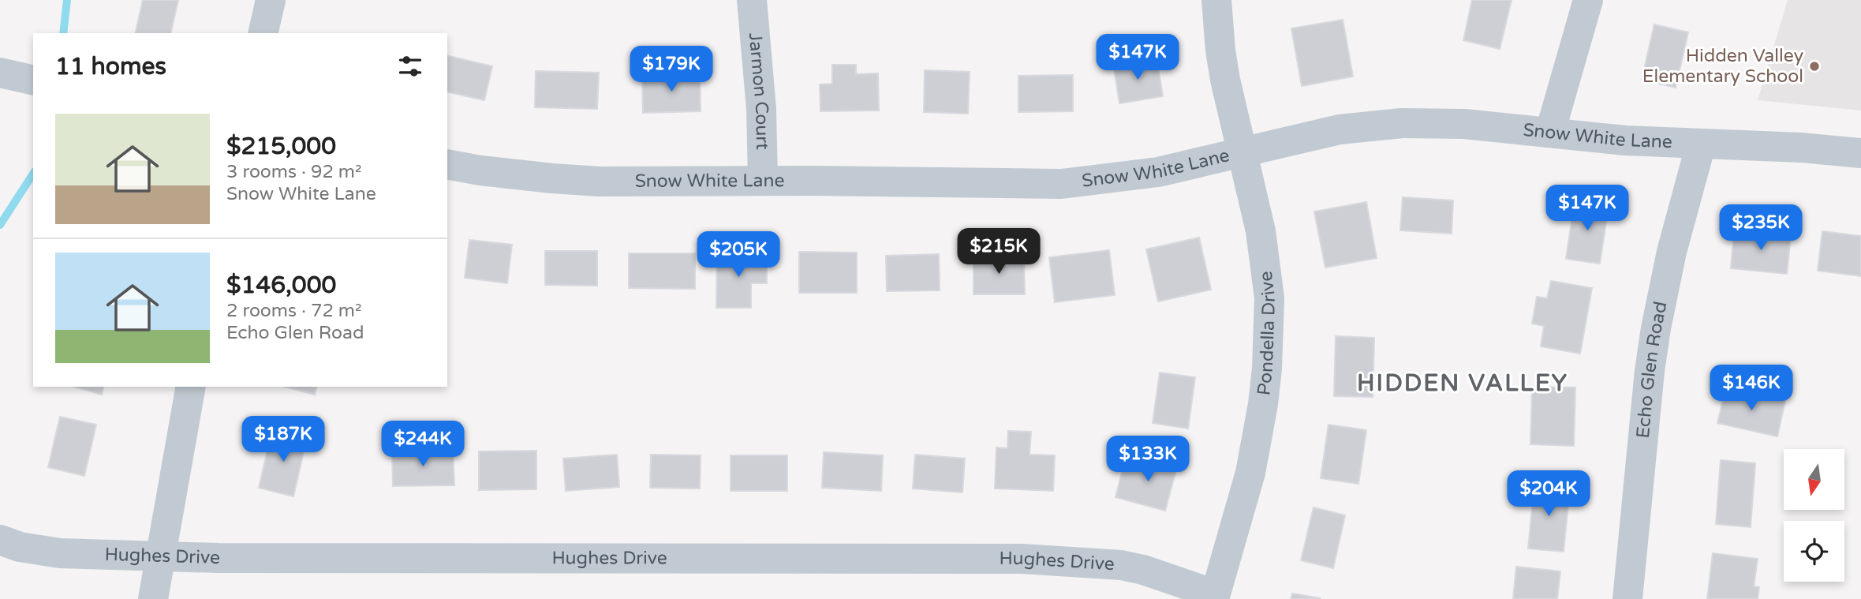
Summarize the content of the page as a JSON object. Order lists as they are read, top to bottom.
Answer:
{
  "streets": {
    "street": [
      "Jarmon Court",
      "Snow White Lane",
      "Pondella Drive",
      "Echo Glen Road",
      "Hughes Drive"
    ]
  },
  "crossings": [
    ["Jarmon Court", "Snow White Lane"],
    ["Snow White Lane", "Pondella Drive"],
    ["Snow White Lane", "Echo Glen Road"],
    ["Pondella Drive", "Hughes Drive"]
  ],
  "districts": ["HIDDEN VALLEY"],
  "places": ["Hidden Valley Elementary School"],
  "north": "bottom",
  "page": {
    "heading": "11 homes",
    "price": [
      "$147K",
      "$179K",
      "$147K",
      "$235K",
      "$215K",
      "$205K",
      "$146K",
      "$187K",
      "$244K",
      "$133K",
      "$204K"
    ],
    "list": [
      {
        "name": "$215,000",
        "note": "3 rooms · 92 m² · Snow White Lane"
      },
      {
        "name": "$146,000",
        "note": "2 rooms · 72 m² · Echo Glen Road"
      }
    ]
  }
}
